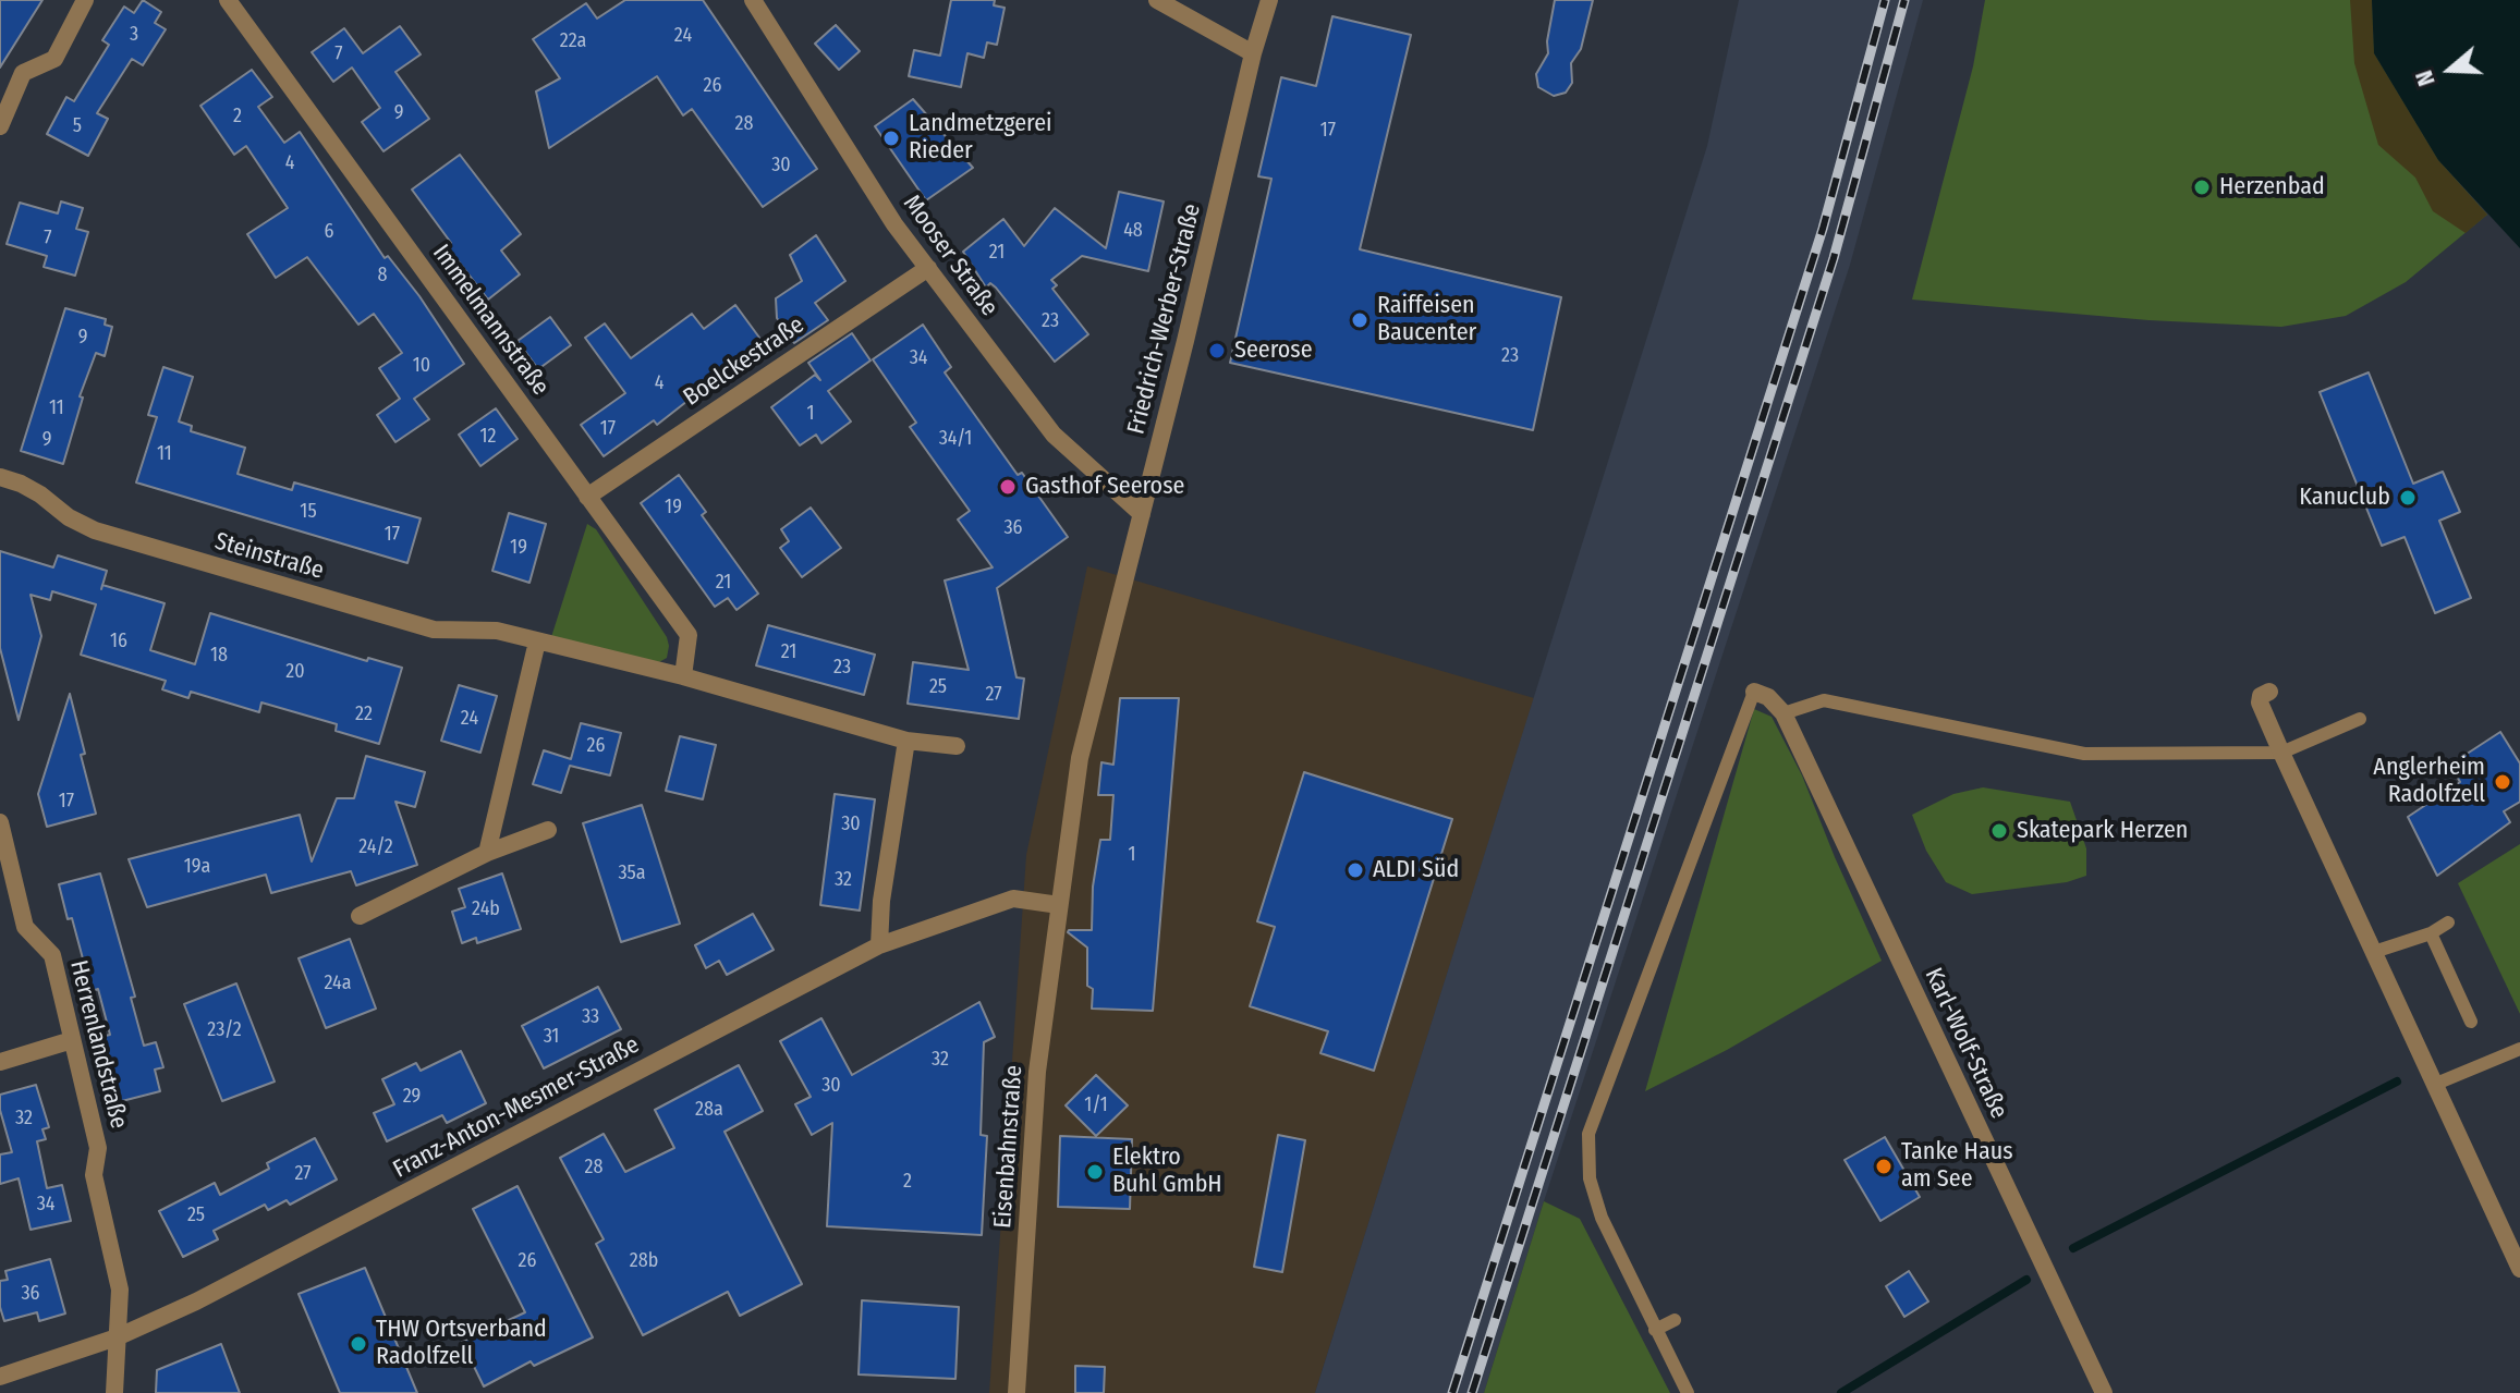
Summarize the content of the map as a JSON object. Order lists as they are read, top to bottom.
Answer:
{
  "streets": {
    "street": [
      "Mooser Straße",
      "Friedrich-Werber-Straße",
      "Immelmannstraße",
      "Boelckestraße",
      "Steinstraße",
      "Karl-Wolf-Straße",
      "Herrenlandstraße",
      "Franz-Anton-Mesmer-Straße",
      "Eisenbahnstraße"
    ]
  },
  "crossings": [
    ["Mooser Straße", "Friedrich-Werber-Straße"],
    ["Mooser Straße", "Boelckestraße"],
    ["Friedrich-Werber-Straße", "Franz-Anton-Mesmer-Straße"],
    ["Friedrich-Werber-Straße", "Eisenbahnstraße"],
    ["Immelmannstraße", "Boelckestraße"],
    ["Immelmannstraße", "Steinstraße"],
    ["Herrenlandstraße", "Franz-Anton-Mesmer-Straße"],
    ["Franz-Anton-Mesmer-Straße", "Eisenbahnstraße"]
  ],
  "places": [
    "Landmetzgerei Rieder",
    "Herzenbad",
    "Raiffeisen Baucenter",
    "Seerose",
    "Gasthof Seerose",
    "Kanuclub",
    "Anglerheim Radolfzell",
    "Skatepark Herzen",
    "ALDI Süd",
    "Tanke Haus am See",
    "Elektro Buhl GmbH",
    "THW Ortsverband Radolfzell"
  ],
  "house_numbers": [
    "3",
    "24",
    "22a",
    "7",
    "26",
    "9",
    "2",
    "28",
    "5",
    "17",
    "4",
    "30",
    "48",
    "6",
    "7",
    "21",
    "8",
    "23",
    "9",
    "23",
    "34",
    "10",
    "4",
    "11",
    "1",
    "17",
    "12",
    "34/1",
    "9",
    "11",
    "19",
    "15",
    "36",
    "17",
    "19",
    "21",
    "16",
    "21",
    "18",
    "23",
    "20",
    "25",
    "27",
    "22",
    "24",
    "26",
    "17",
    "30",
    "24/2",
    "1",
    "19a",
    "35a",
    "32",
    "24b",
    "24a",
    "33",
    "23/2",
    "31",
    "32",
    "30",
    "29",
    "1/1",
    "28a",
    "32",
    "28",
    "27",
    "2",
    "34",
    "25",
    "26",
    "28b",
    "36"
  ],
  "north": "left"
}
